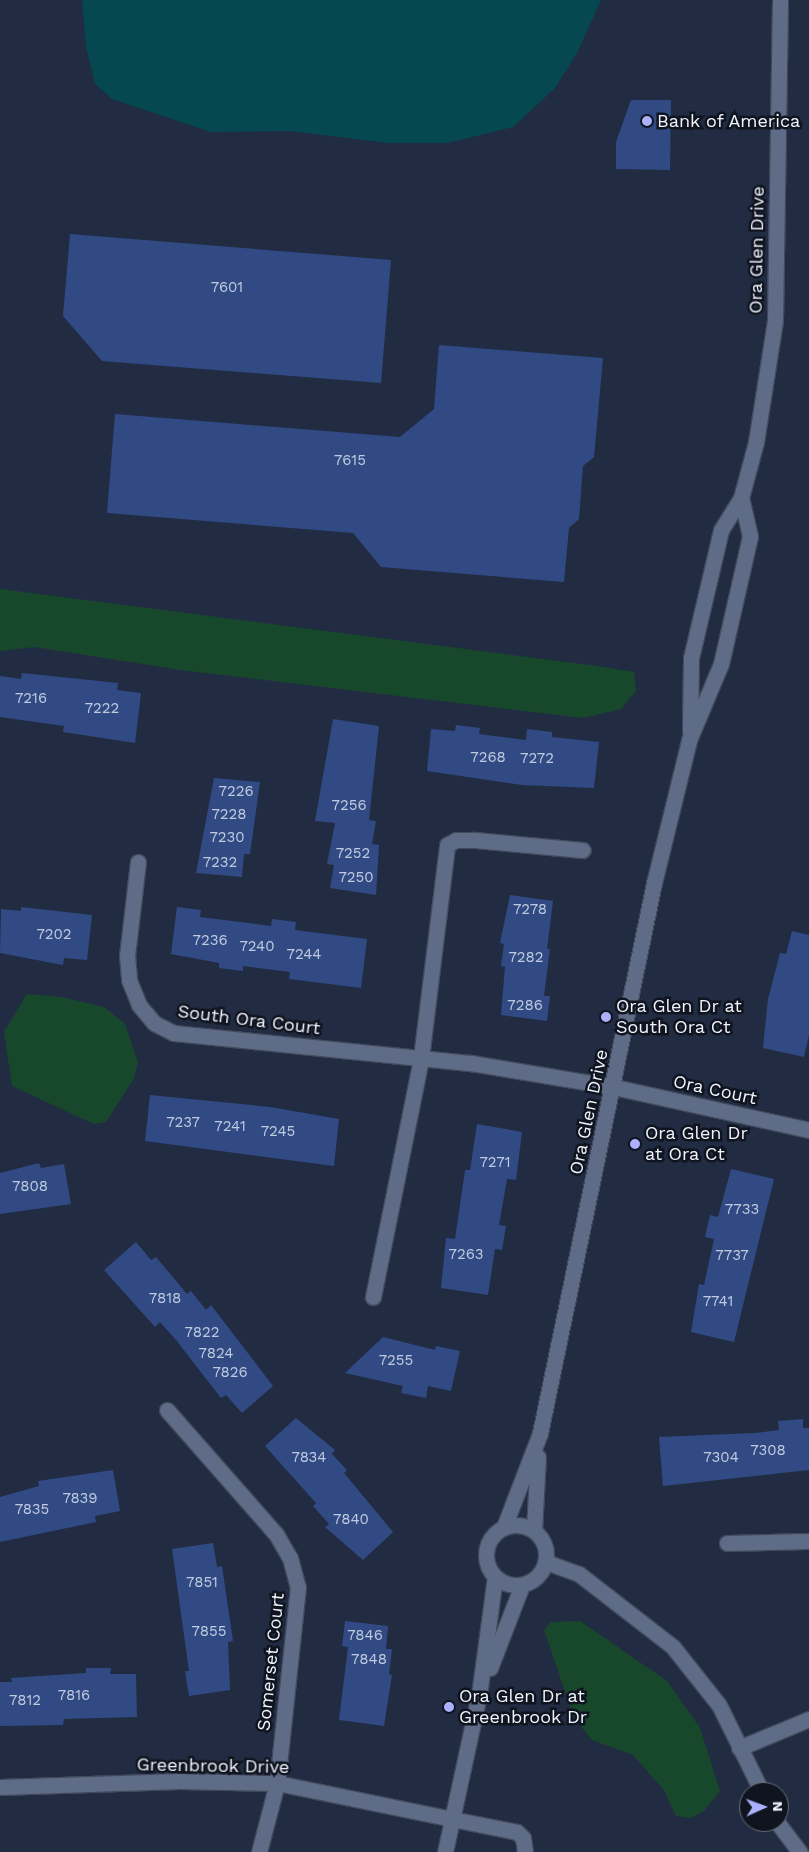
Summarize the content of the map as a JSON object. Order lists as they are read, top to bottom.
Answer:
{
  "streets": {
    "street": [
      "Ora Glen Drive",
      "South Ora Court",
      "Ora Court",
      "Somerset Court",
      "Greenbrook Drive"
    ]
  },
  "crossings": [
    ["Ora Glen Drive", "South Ora Court"],
    ["Ora Glen Drive", "Ora Court"],
    ["South Ora Court", "Ora Court"],
    ["Somerset Court", "Greenbrook Drive"]
  ],
  "places": [
    "Bank of America",
    "Ora Glen Dr at South Ora Ct",
    "Ora Glen Dr at Ora Ct",
    "Ora Glen Dr at Greenbrook Dr"
  ],
  "house_numbers": [
    "7601",
    "7615",
    "7216",
    "7222",
    "7268",
    "7272",
    "7226",
    "7256",
    "7228",
    "7230",
    "7252",
    "7232",
    "7250",
    "7278",
    "7202",
    "7236",
    "7240",
    "7244",
    "7282",
    "7286",
    "7237",
    "7241",
    "7245",
    "7271",
    "7808",
    "7733",
    "7263",
    "7737",
    "7818",
    "7741",
    "7822",
    "7824",
    "7255",
    "7826",
    "7308",
    "7834",
    "7304",
    "7839",
    "7835",
    "7840",
    "7851",
    "7855",
    "7846",
    "7848",
    "7816",
    "7812"
  ],
  "north": "right"
}
